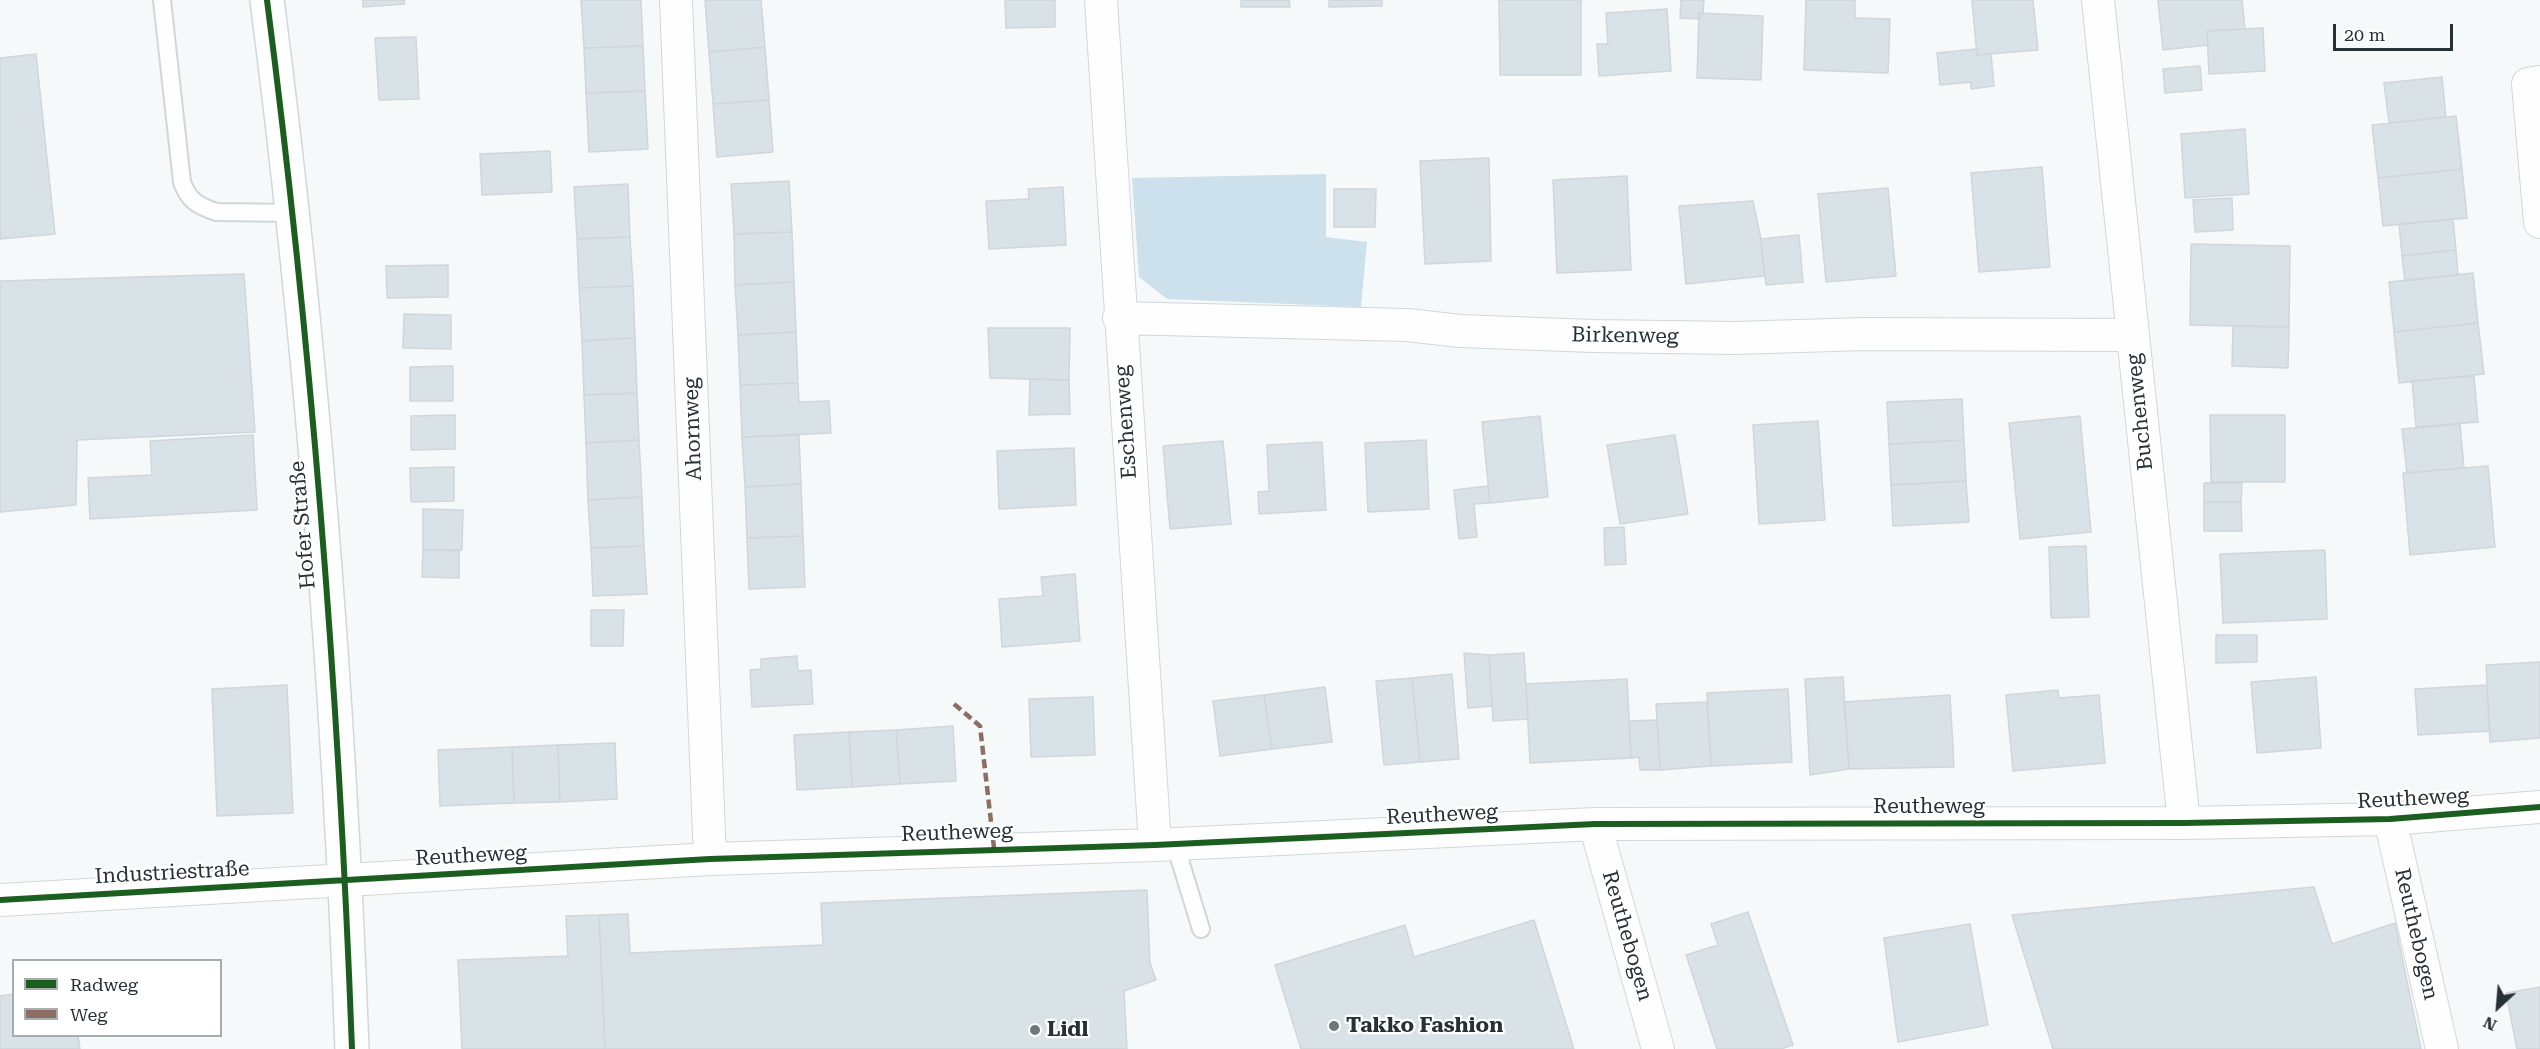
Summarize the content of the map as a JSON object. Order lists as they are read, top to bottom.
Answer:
{
  "streets": {
    "street": [
      "Birkenweg",
      "Buchenweg",
      "Eschenweg",
      "Ahornweg",
      "Hofer Straße",
      "Reutheweg",
      "Industriestraße",
      "Reuthebogen"
    ]
  },
  "crossings": [
    ["Birkenweg", "Buchenweg"],
    ["Birkenweg", "Eschenweg"],
    ["Buchenweg", "Reutheweg"],
    ["Eschenweg", "Reutheweg"],
    ["Ahornweg", "Reutheweg"],
    ["Hofer Straße", "Reutheweg"],
    ["Hofer Straße", "Industriestraße"],
    ["Reutheweg", "Industriestraße"],
    ["Reutheweg", "Reuthebogen"]
  ],
  "places": ["Takko Fashion", "Lidl"],
  "legend": ["Radweg", "Weg"],
  "scale_bar": "20 m",
  "north": "bottom left"
}
